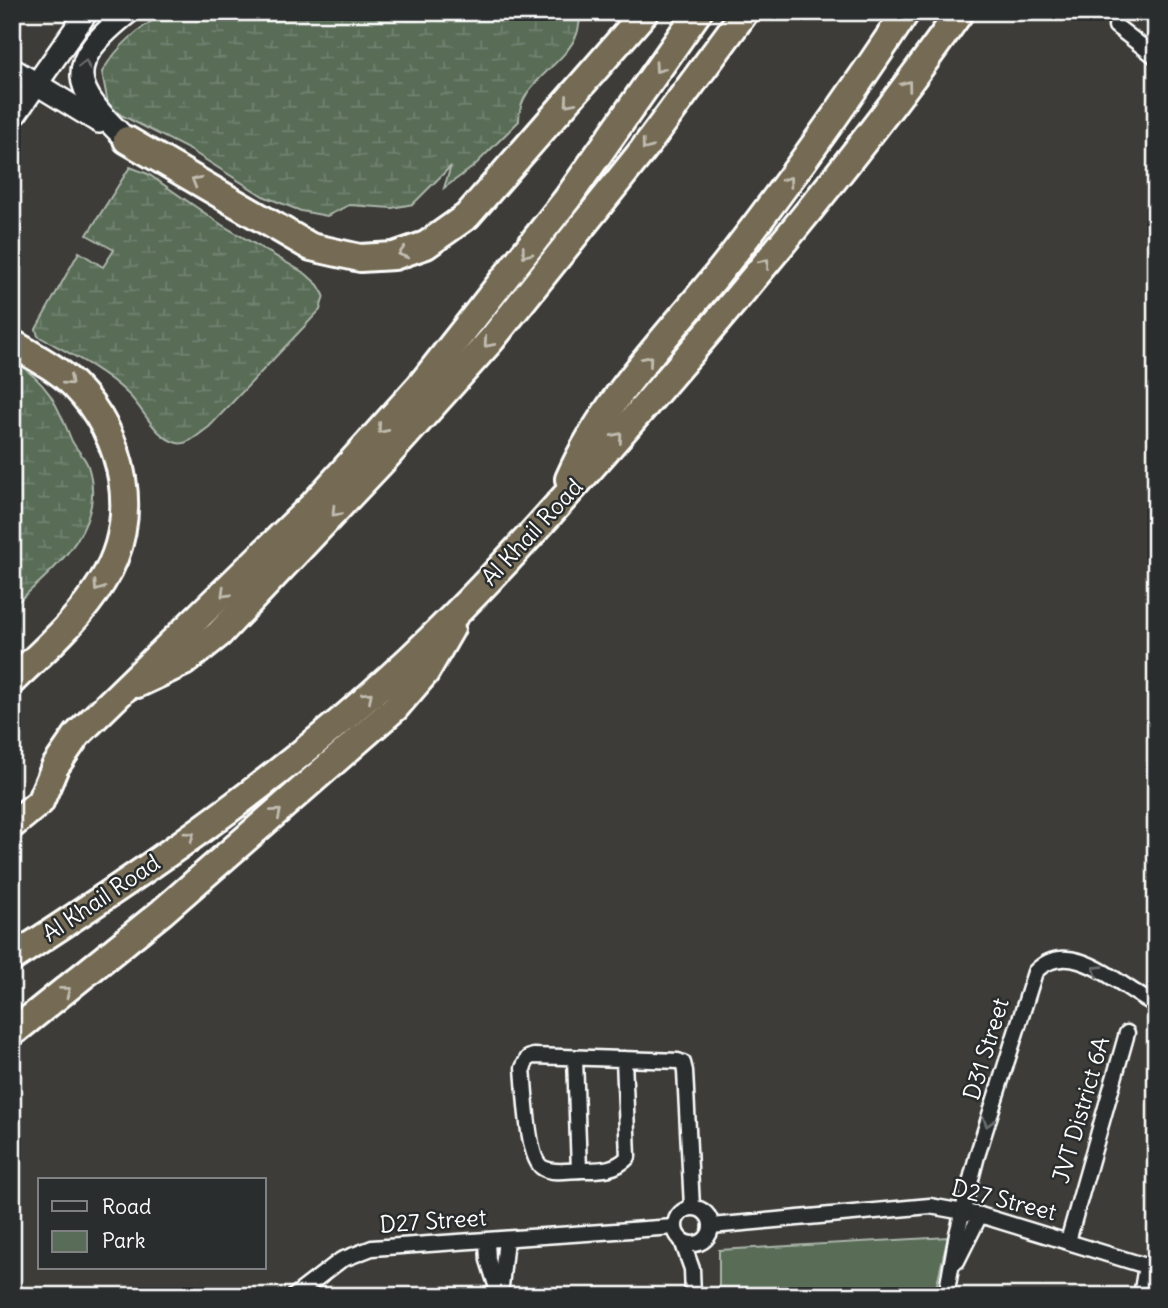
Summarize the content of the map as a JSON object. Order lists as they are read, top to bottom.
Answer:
{
  "streets": {
    "highway": ["Al Khail Road"],
    "street": ["D31 Street", "JVT District 6A", "D27 Street"]
  },
  "crossings": [
    ["D31 Street", "D27 Street"],
    ["JVT District 6A", "D27 Street"]
  ],
  "legend": ["Road", "Park"]
}
